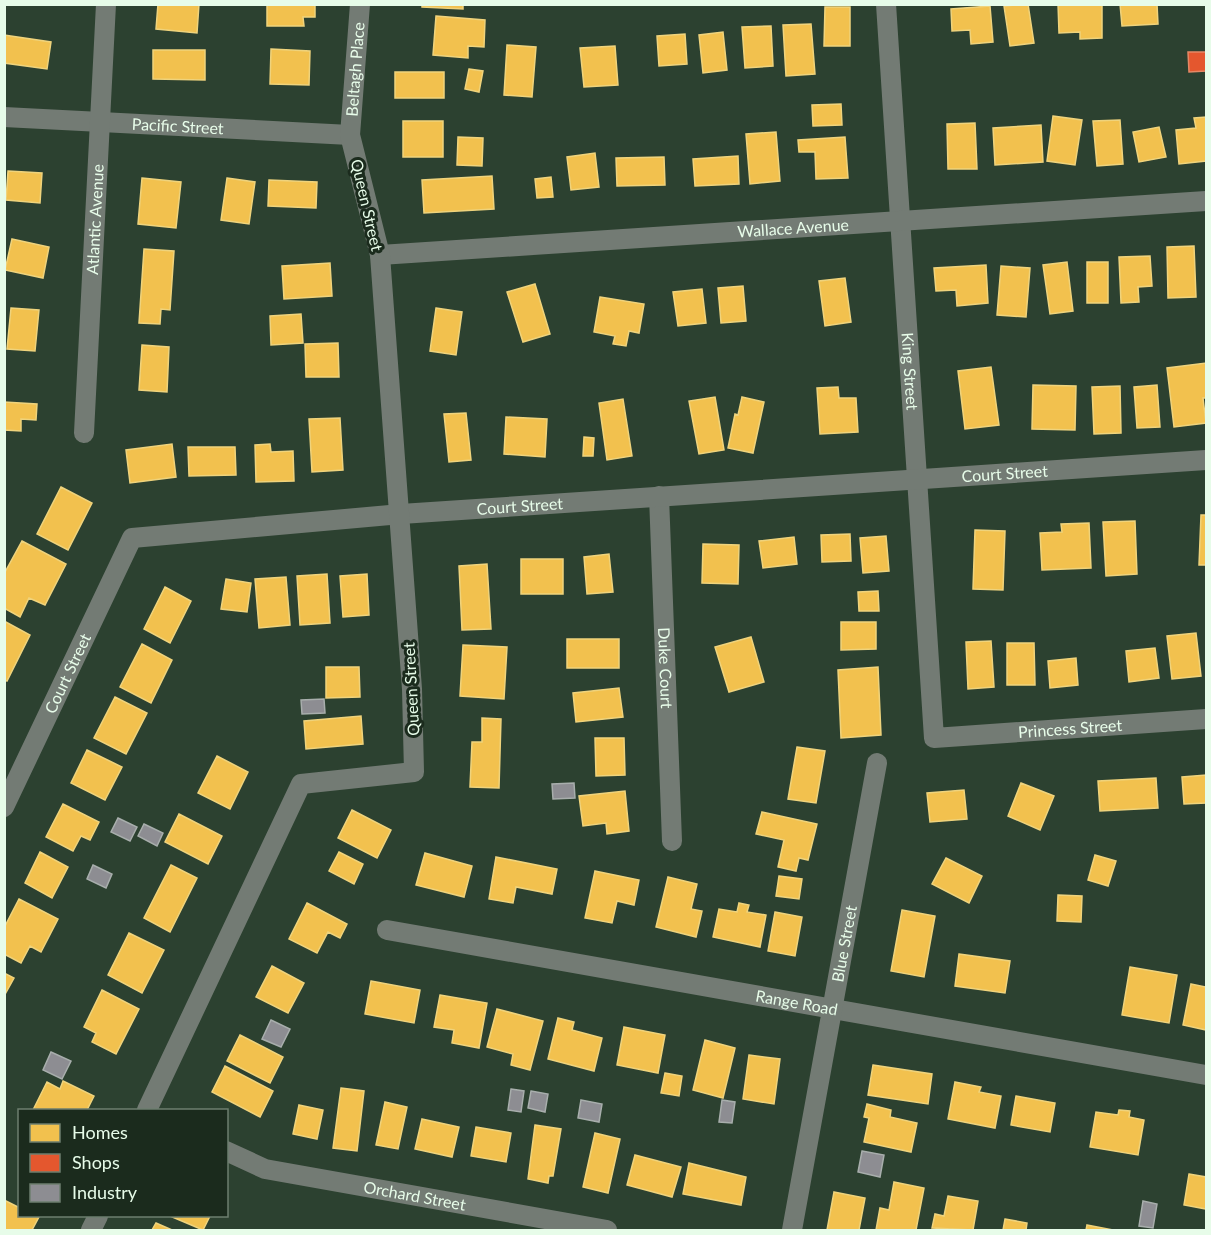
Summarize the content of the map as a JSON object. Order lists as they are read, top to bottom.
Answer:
{
  "streets": {
    "street": [
      "Beltagh Place",
      "Pacific Street",
      "Queen Street",
      "Atlantic Avenue",
      "Wallace Avenue",
      "King Street",
      "Court Street",
      "Duke Court",
      "Princess Street",
      "Blue Street",
      "Range Road",
      "Orchard Street"
    ]
  },
  "crossings": [
    ["Beltagh Place", "Pacific Street"],
    ["Beltagh Place", "Queen Street"],
    ["Pacific Street", "Queen Street"],
    ["Pacific Street", "Atlantic Avenue"],
    ["Queen Street", "Wallace Avenue"],
    ["Queen Street", "Court Street"],
    ["Wallace Avenue", "King Street"],
    ["King Street", "Court Street"],
    ["King Street", "Princess Street"],
    ["Court Street", "Duke Court"],
    ["Blue Street", "Range Road"]
  ],
  "legend": ["Homes", "Shops", "Industry"]
}
